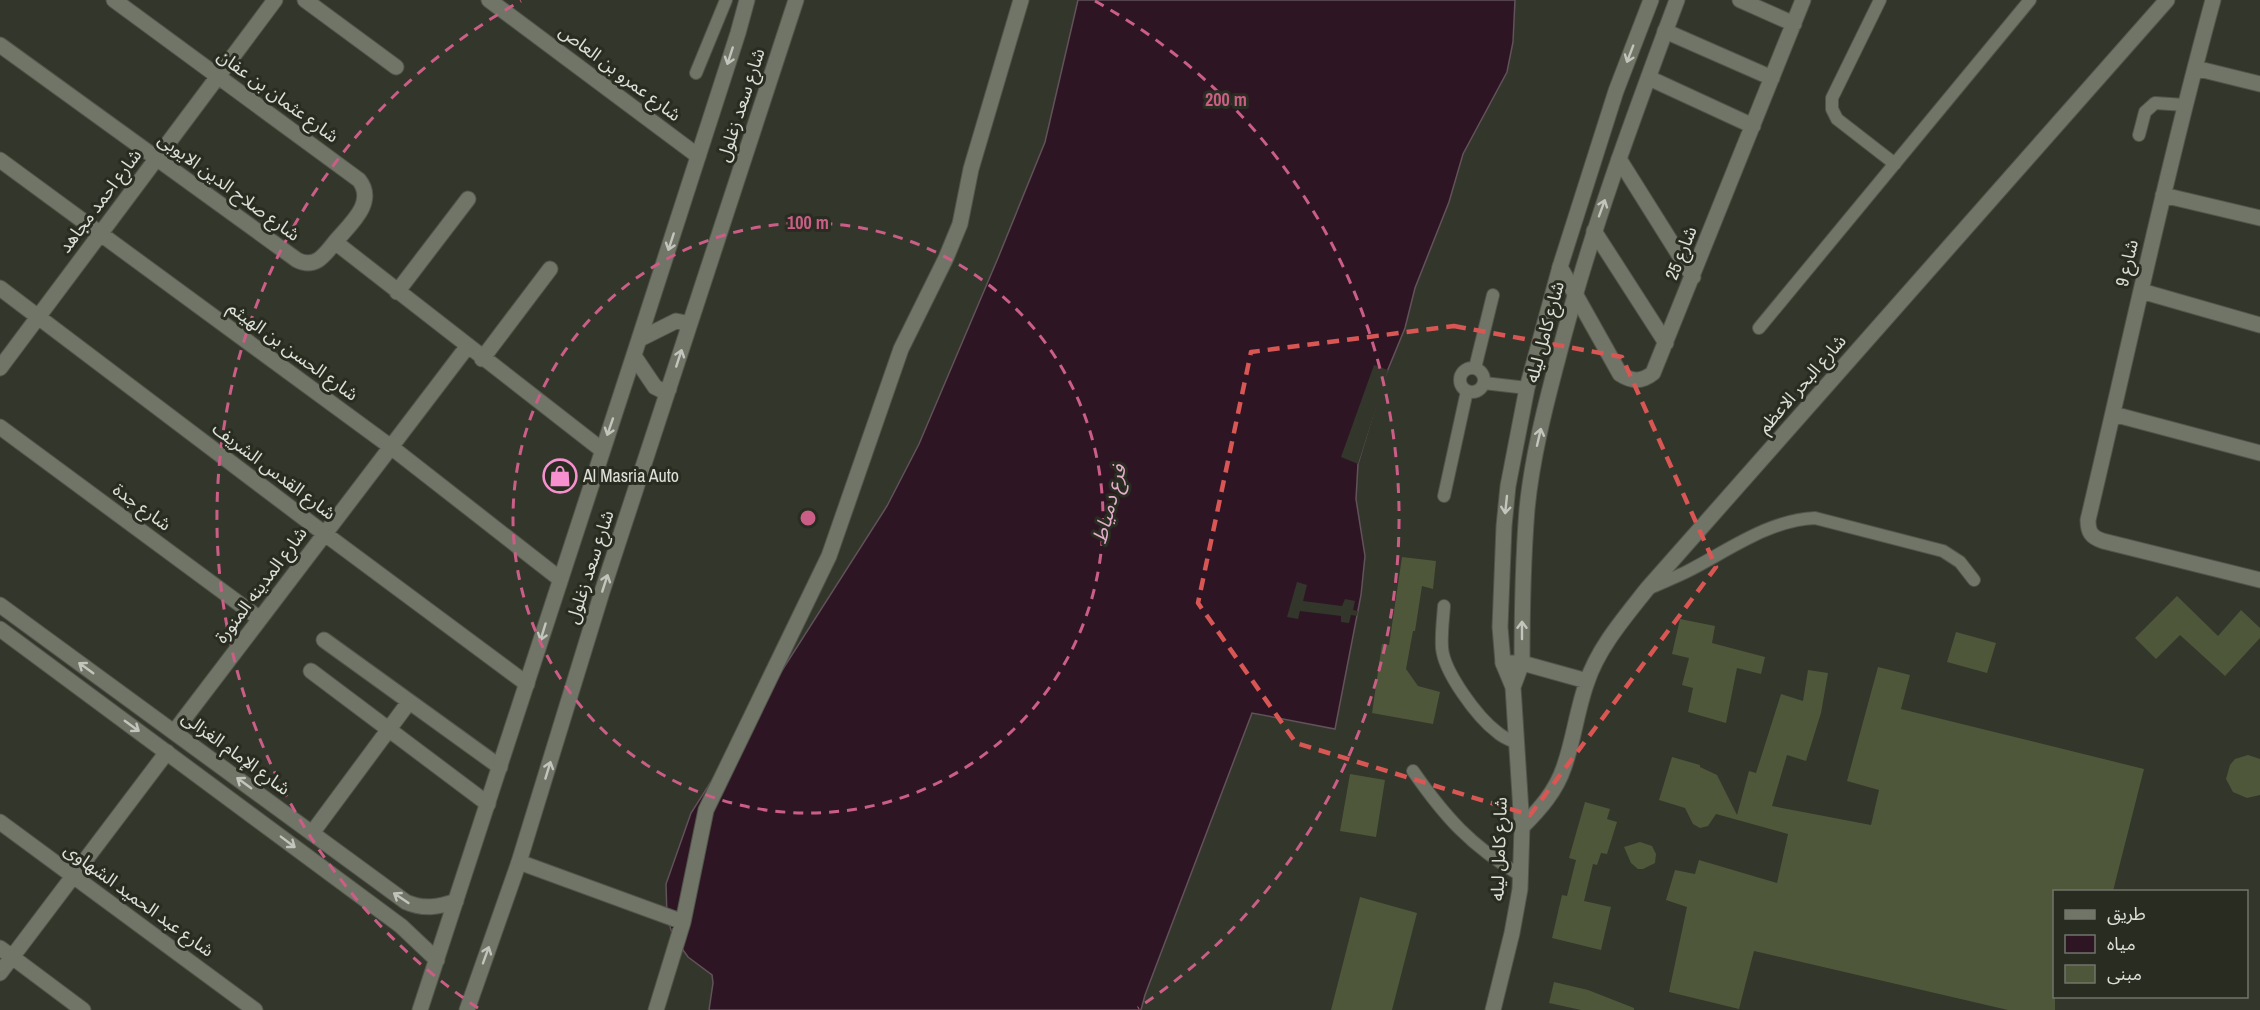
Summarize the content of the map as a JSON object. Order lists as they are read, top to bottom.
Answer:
{
  "streets": {
    "street": [
      "شارع عمرو بن العاص",
      "شارع عثمان بن عفان",
      "شارع سعد زغلول",
      "شارع صلاح الدين الايوبى",
      "شارع احمد مجاهد",
      "شارع 25",
      "شارع 9",
      "شارع كامل ليله",
      "شارع الحسن بن الهيثم",
      "شارع البحر الاعظم",
      "شارع القدس الشريف",
      "شارع جدة",
      "شارع المدينه المنورة",
      "شارع الإمام الغزالى",
      "شارع عبد الحميد الشهاوى"
    ]
  },
  "crossings": [
    ["شارع عمرو بن العاص", "شارع سعد زغلول"],
    ["شارع عثمان بن عفان", "شارع صلاح الدين الايوبى"],
    ["شارع عثمان بن عفان", "شارع احمد مجاهد"],
    ["شارع سعد زغلول", "شارع الحسن بن الهيثم"],
    ["شارع سعد زغلول", "شارع القدس الشريف"],
    ["شارع سعد زغلول", "شارع الإمام الغزالى"],
    ["شارع صلاح الدين الايوبى", "شارع احمد مجاهد"],
    ["شارع احمد مجاهد", "شارع الحسن بن الهيثم"],
    ["شارع احمد مجاهد", "شارع القدس الشريف"],
    ["شارع 25", "شارع كامل ليله"],
    ["شارع كامل ليله", "شارع البحر الاعظم"],
    ["شارع الحسن بن الهيثم", "شارع المدينه المنورة"],
    ["شارع القدس الشريف", "شارع المدينه المنورة"],
    ["شارع جدة", "شارع المدينه المنورة"],
    ["شارع المدينه المنورة", "شارع الإمام الغزالى"]
  ],
  "water": ["فرع دمياط"],
  "places": {
    "shop": ["Al Masria Auto"]
  },
  "legend": ["طريق", "مياه", "مبنى"],
  "rings": ["200 m", "100 m"]
}
